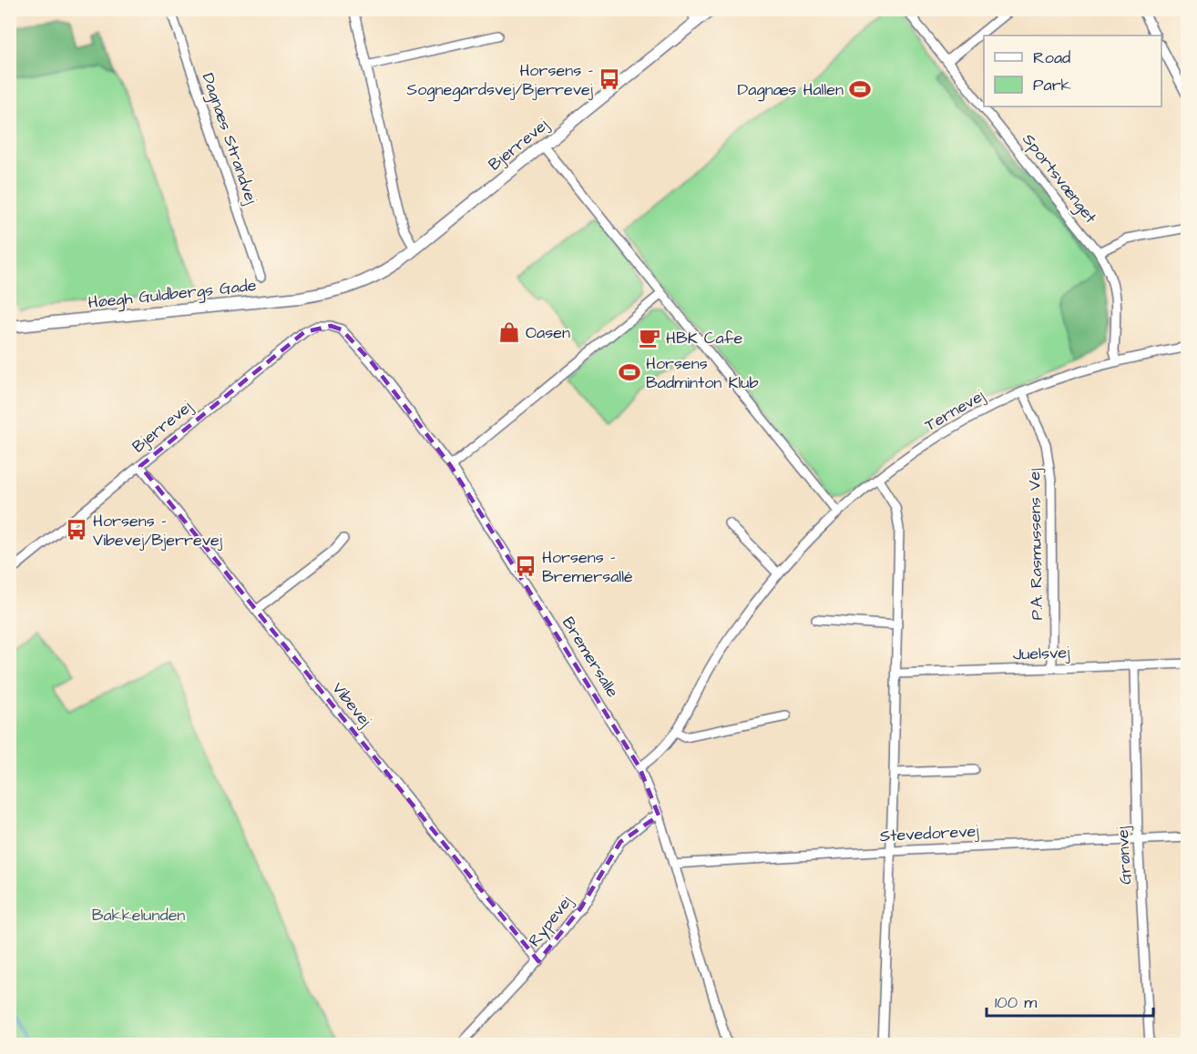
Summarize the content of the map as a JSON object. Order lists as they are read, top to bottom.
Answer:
{
  "streets": {
    "street": [
      "Dagnæs Strandvej",
      "Bjerrevej",
      "Sportsvænget",
      "Høegh Guldbergs Gade",
      "Ternevej",
      "P.A. Rasmussens Vej",
      "Juelsvej",
      "Bremersalle",
      "Vibevej",
      "Stevedorevej",
      "Grønvej",
      "Rypevej"
    ]
  },
  "crossings": [
    ["Bjerrevej", "Høegh Guldbergs Gade"],
    ["Bjerrevej", "Bremersalle"],
    ["Bjerrevej", "Vibevej"],
    ["Sportsvænget", "Ternevej"],
    ["Ternevej", "P.A. Rasmussens Vej"],
    ["Ternevej", "Bremersalle"],
    ["P.A. Rasmussens Vej", "Juelsvej"],
    ["Juelsvej", "Grønvej"],
    ["Bremersalle", "Stevedorevej"],
    ["Bremersalle", "Rypevej"],
    ["Vibevej", "Rypevej"],
    ["Stevedorevej", "Grønvej"]
  ],
  "parks": ["Bakkelunden"],
  "places": {
    "bus stop": ["Horsens - Sognegårdsvej/Bjerrevej", "Horsens - Vibevej/Bjerrevej", "Horsens - Bremersallé"],
    "sports": ["Dagnæs Hallen", "Horsens Badminton Klub"],
    "shop": ["Oasen"],
    "cafe": ["HBK Cafe"]
  },
  "legend": ["Road", "Park"],
  "scale_bar": "100 m"
}
